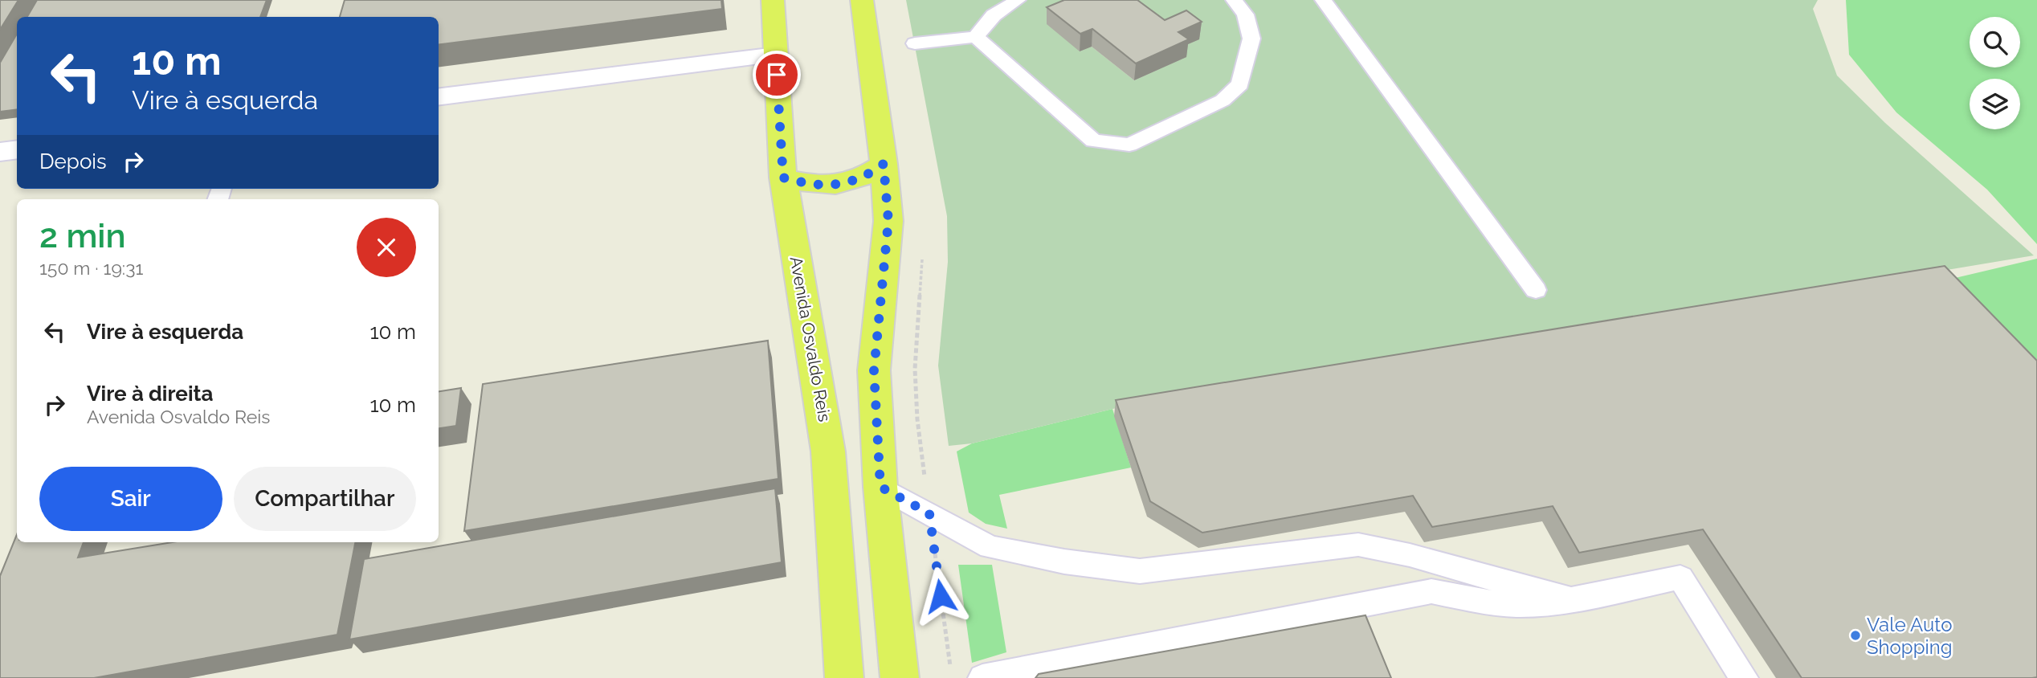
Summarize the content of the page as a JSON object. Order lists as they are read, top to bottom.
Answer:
{
  "streets": {
    "main road": ["Avenida Osvaldo Reis"]
  },
  "places": ["Vale Auto Shopping"],
  "page": {
    "turn": ["10 m", "Vire à esquerda"],
    "then": "Depois",
    "heading": ["2 min", "150 m · 19:31"],
    "list": [
      {
        "name": "Vire à esquerda",
        "value": "10 m"
      },
      {
        "name": "Vire à direita",
        "note": "Avenida Osvaldo Reis",
        "value": "10 m"
      }
    ],
    "buttons": ["Sair", "Compartilhar"]
  }
}
